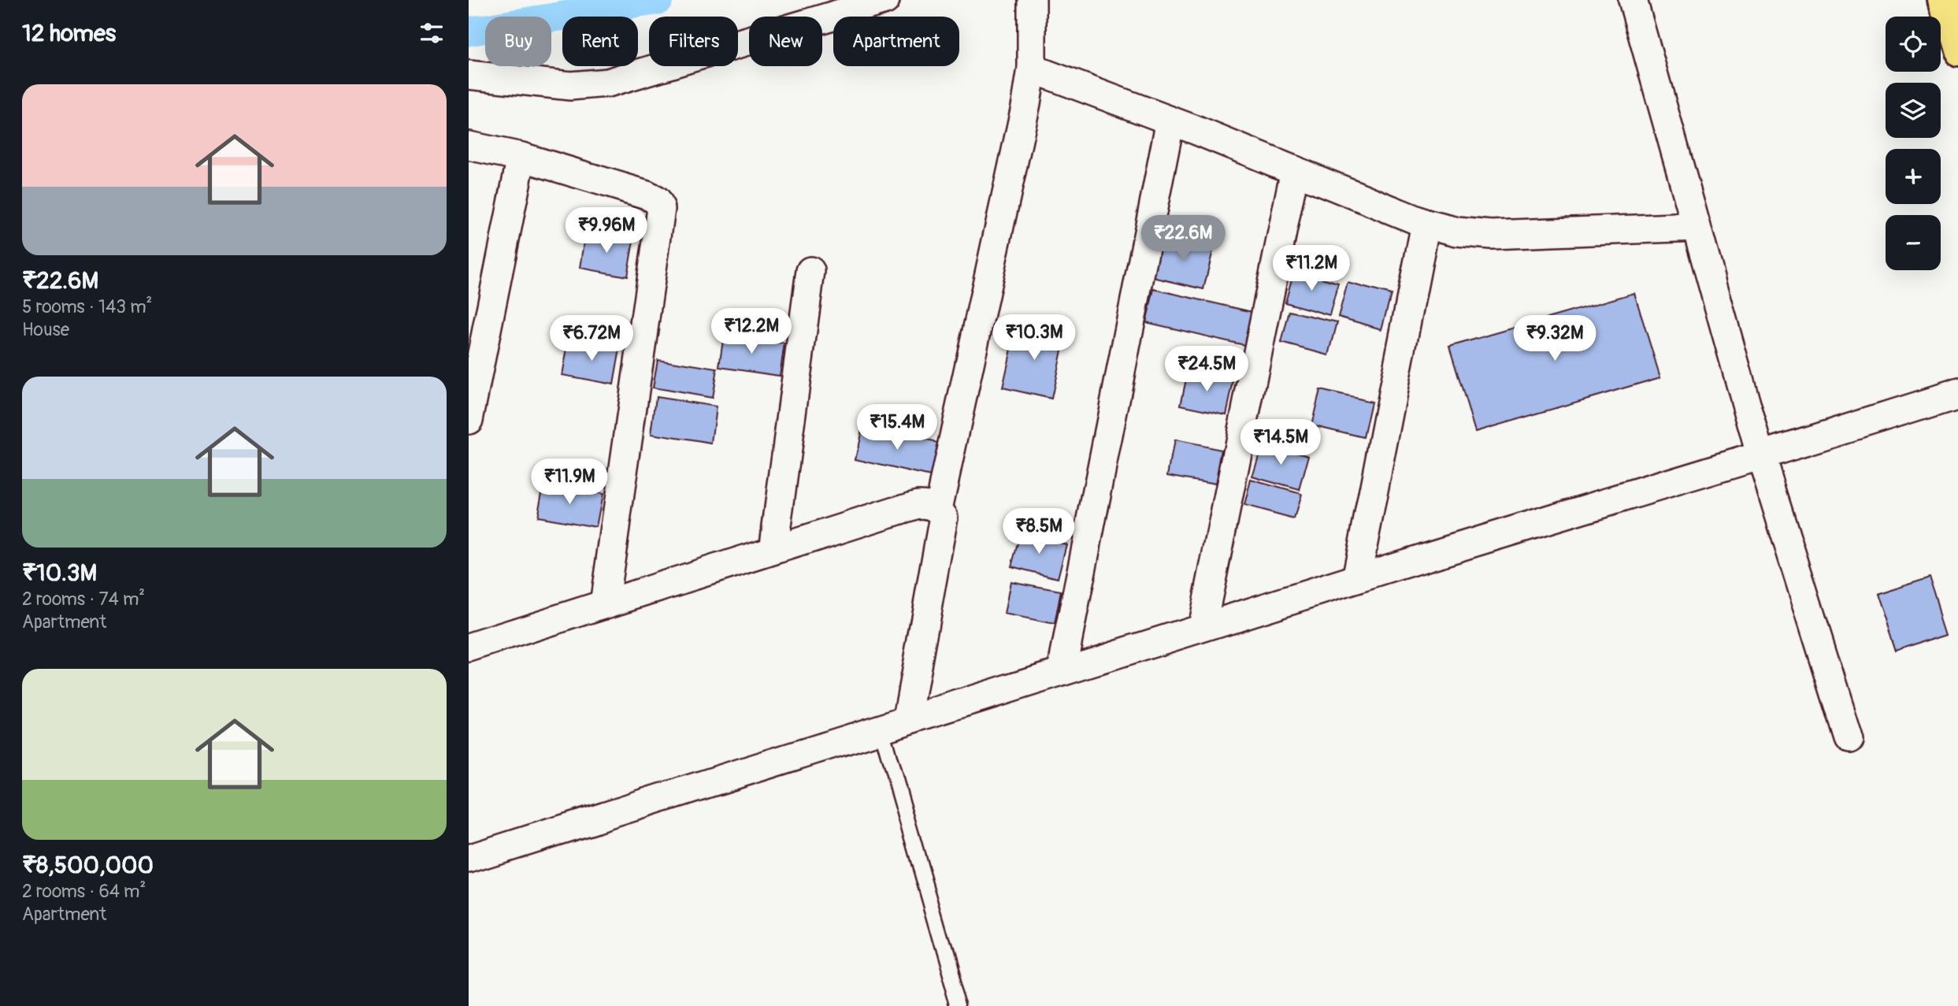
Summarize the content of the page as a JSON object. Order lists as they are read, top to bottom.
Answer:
{
  "page": {
    "heading": "12 homes",
    "map_buttons": ["+", "−"],
    "chip": [
      "Buy",
      "Rent",
      "Filters",
      "New",
      "Apartment"
    ],
    "list": [
      {
        "name": "₹22.6M",
        "note": "5 rooms · 143 m² · House"
      },
      {
        "name": "₹10.3M",
        "note": "2 rooms · 74 m² · Apartment"
      },
      {
        "name": "₹8,500,000",
        "note": "2 rooms · 64 m² · Apartment"
      }
    ],
    "price": [
      "₹9.96M",
      "₹22.6M",
      "₹11.2M",
      "₹12.2M",
      "₹10.3M",
      "₹6.72M",
      "₹9.32M",
      "₹24.5M",
      "₹15.4M",
      "₹14.5M",
      "₹11.9M",
      "₹8.5M"
    ]
  }
}
